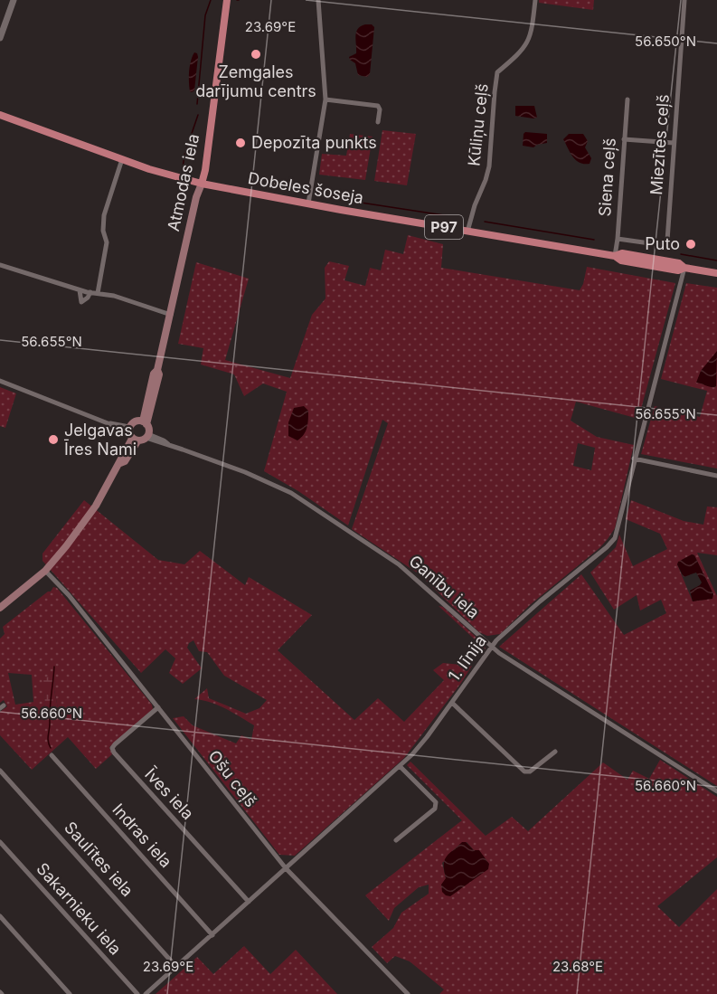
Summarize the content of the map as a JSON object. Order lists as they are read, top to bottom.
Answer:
{
  "streets": {
    "main road": ["Atmodas iela", "Dobeles šoseja", "P97"],
    "street": [
      "Kūliņu ceļš",
      "Miezītes ceļš",
      "Siena ceļš",
      "Ganību iela",
      "1. līnija",
      "Ošu ceļš",
      "Īves iela",
      "Indras iela",
      "Saulītes iela",
      "Sakarnieku iela"
    ]
  },
  "crossings": [
    ["Kūliņu ceļš", "Dobeles šoseja"],
    ["Miezītes ceļš", "Siena ceļš"],
    ["Siena ceļš", "Dobeles šoseja"],
    ["Atmodas iela", "Dobeles šoseja"],
    ["Dobeles šoseja", "1. līnija"],
    ["Ganību iela", "1. līnija"],
    ["1. līnija", "Ošu ceļš"],
    ["1. līnija", "Īves iela"],
    ["1. līnija", "Indras iela"],
    ["1. līnija", "Saulītes iela"],
    ["Ošu ceļš", "Īves iela"]
  ],
  "places": [
    "Zemgales darījumu centrs",
    "Depozīta punkts",
    "Puto",
    "Jelgavas Īres Nami"
  ],
  "coordinates": [
    "23.69°E",
    "56.650°N",
    "56.655°N",
    "56.660°N",
    "23.68°E"
  ]
}
